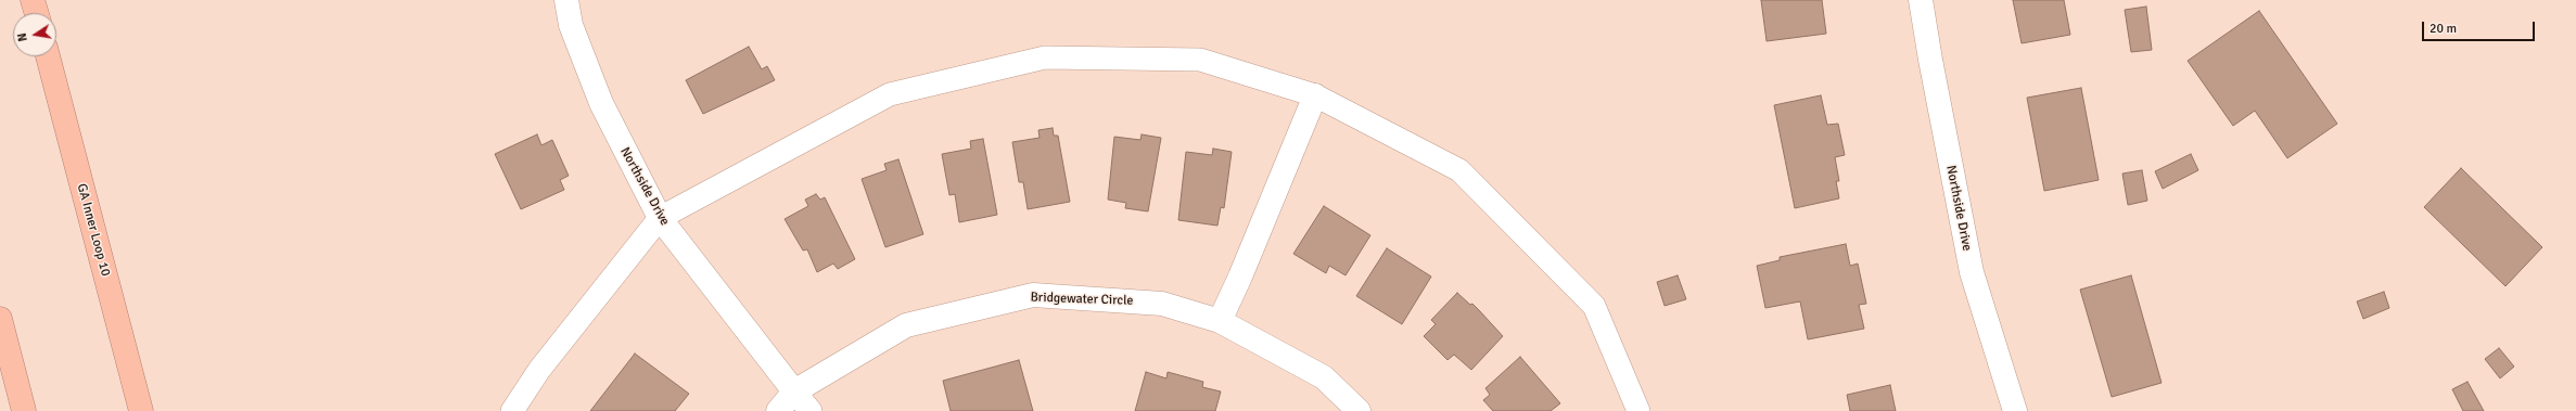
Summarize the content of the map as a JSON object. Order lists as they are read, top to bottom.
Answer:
{
  "streets": {
    "highway": ["GA Inner Loop 10"],
    "street": ["Northside Drive", "Bridgewater Circle"]
  },
  "crossings": [
    ["Northside Drive", "Bridgewater Circle"]
  ],
  "scale_bar": "20 m",
  "north": "left"
}
